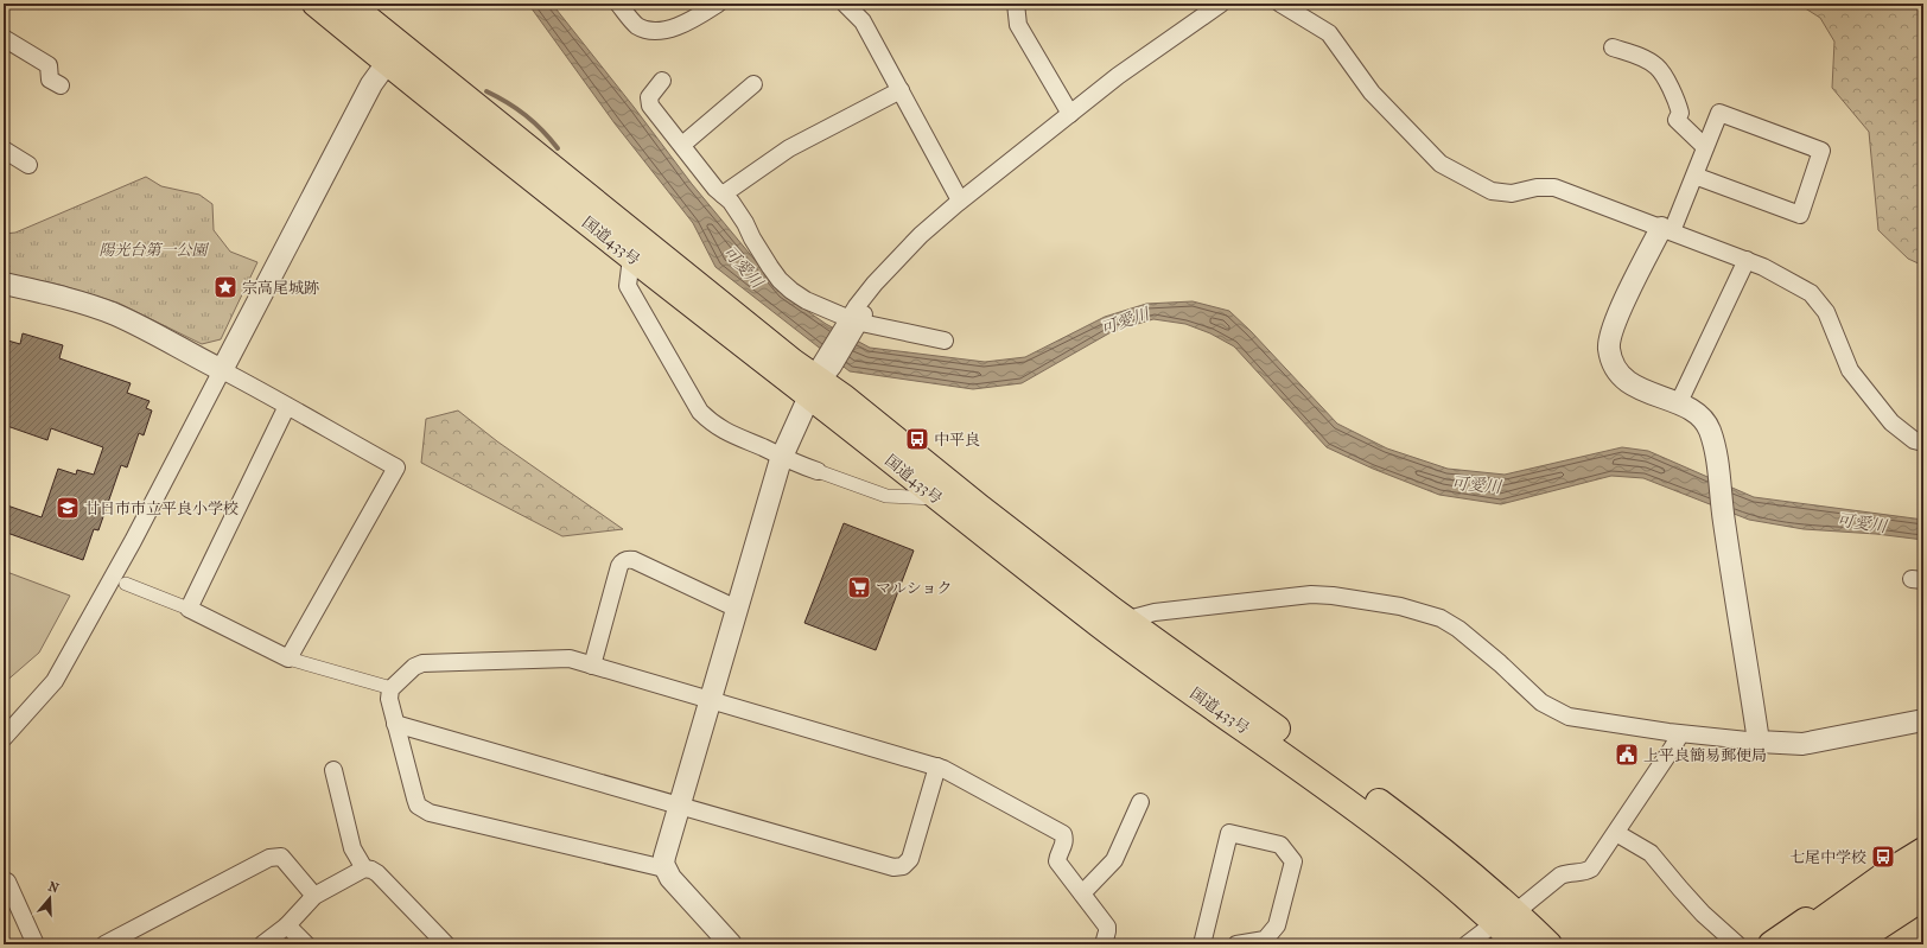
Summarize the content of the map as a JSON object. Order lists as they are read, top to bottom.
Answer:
{
  "streets": {
    "highway": ["国道433号"]
  },
  "water": ["可愛川"],
  "parks": ["陽光台第一公園"],
  "places": {
    "place": ["宗高尾城跡"],
    "bus stop": ["中平良", "七尾中学校"],
    "school or university": ["廿日市市立平良小学校"],
    "supermarket": ["マルショク"],
    "public building": ["上平良簡易郵便局"]
  },
  "north": "top"
}
